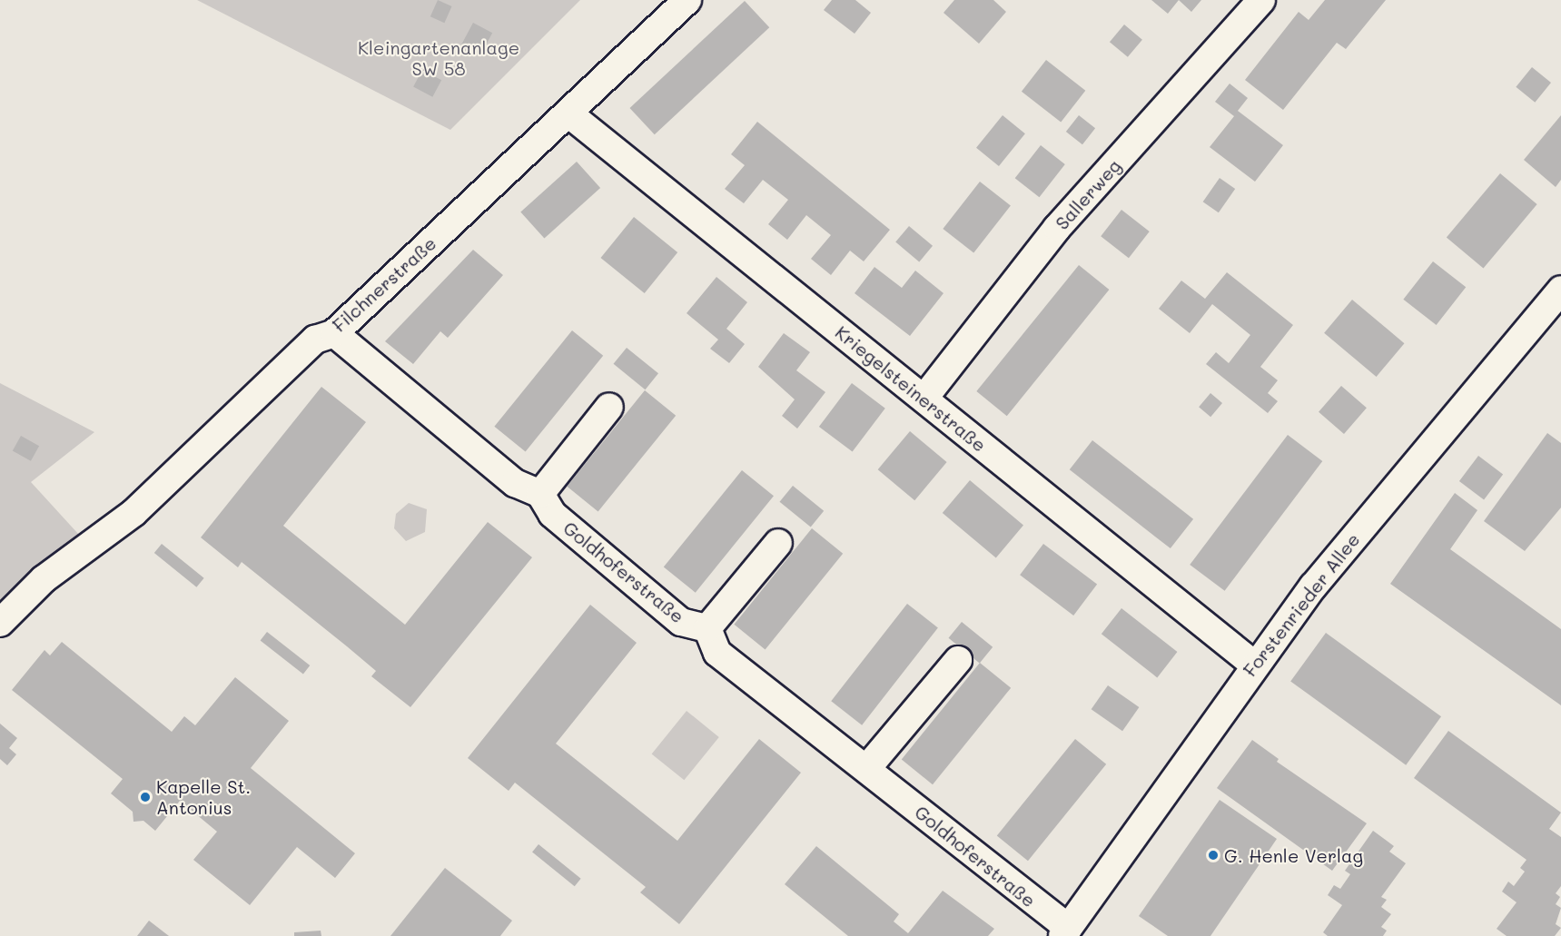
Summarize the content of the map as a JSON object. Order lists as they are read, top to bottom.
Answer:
{
  "streets": {
    "street": [
      "Sallerweg",
      "Filchnerstraße",
      "Kriegelsteinerstraße",
      "Goldhoferstraße",
      "Forstenrieder Allee"
    ]
  },
  "crossings": [
    ["Sallerweg", "Kriegelsteinerstraße"],
    ["Filchnerstraße", "Kriegelsteinerstraße"],
    ["Kriegelsteinerstraße", "Forstenrieder Allee"],
    ["Goldhoferstraße", "Forstenrieder Allee"]
  ],
  "parks": ["Kleingartenanlage SW 58"],
  "places": ["Kapelle St. Antonius", "G. Henle Verlag"]
}
